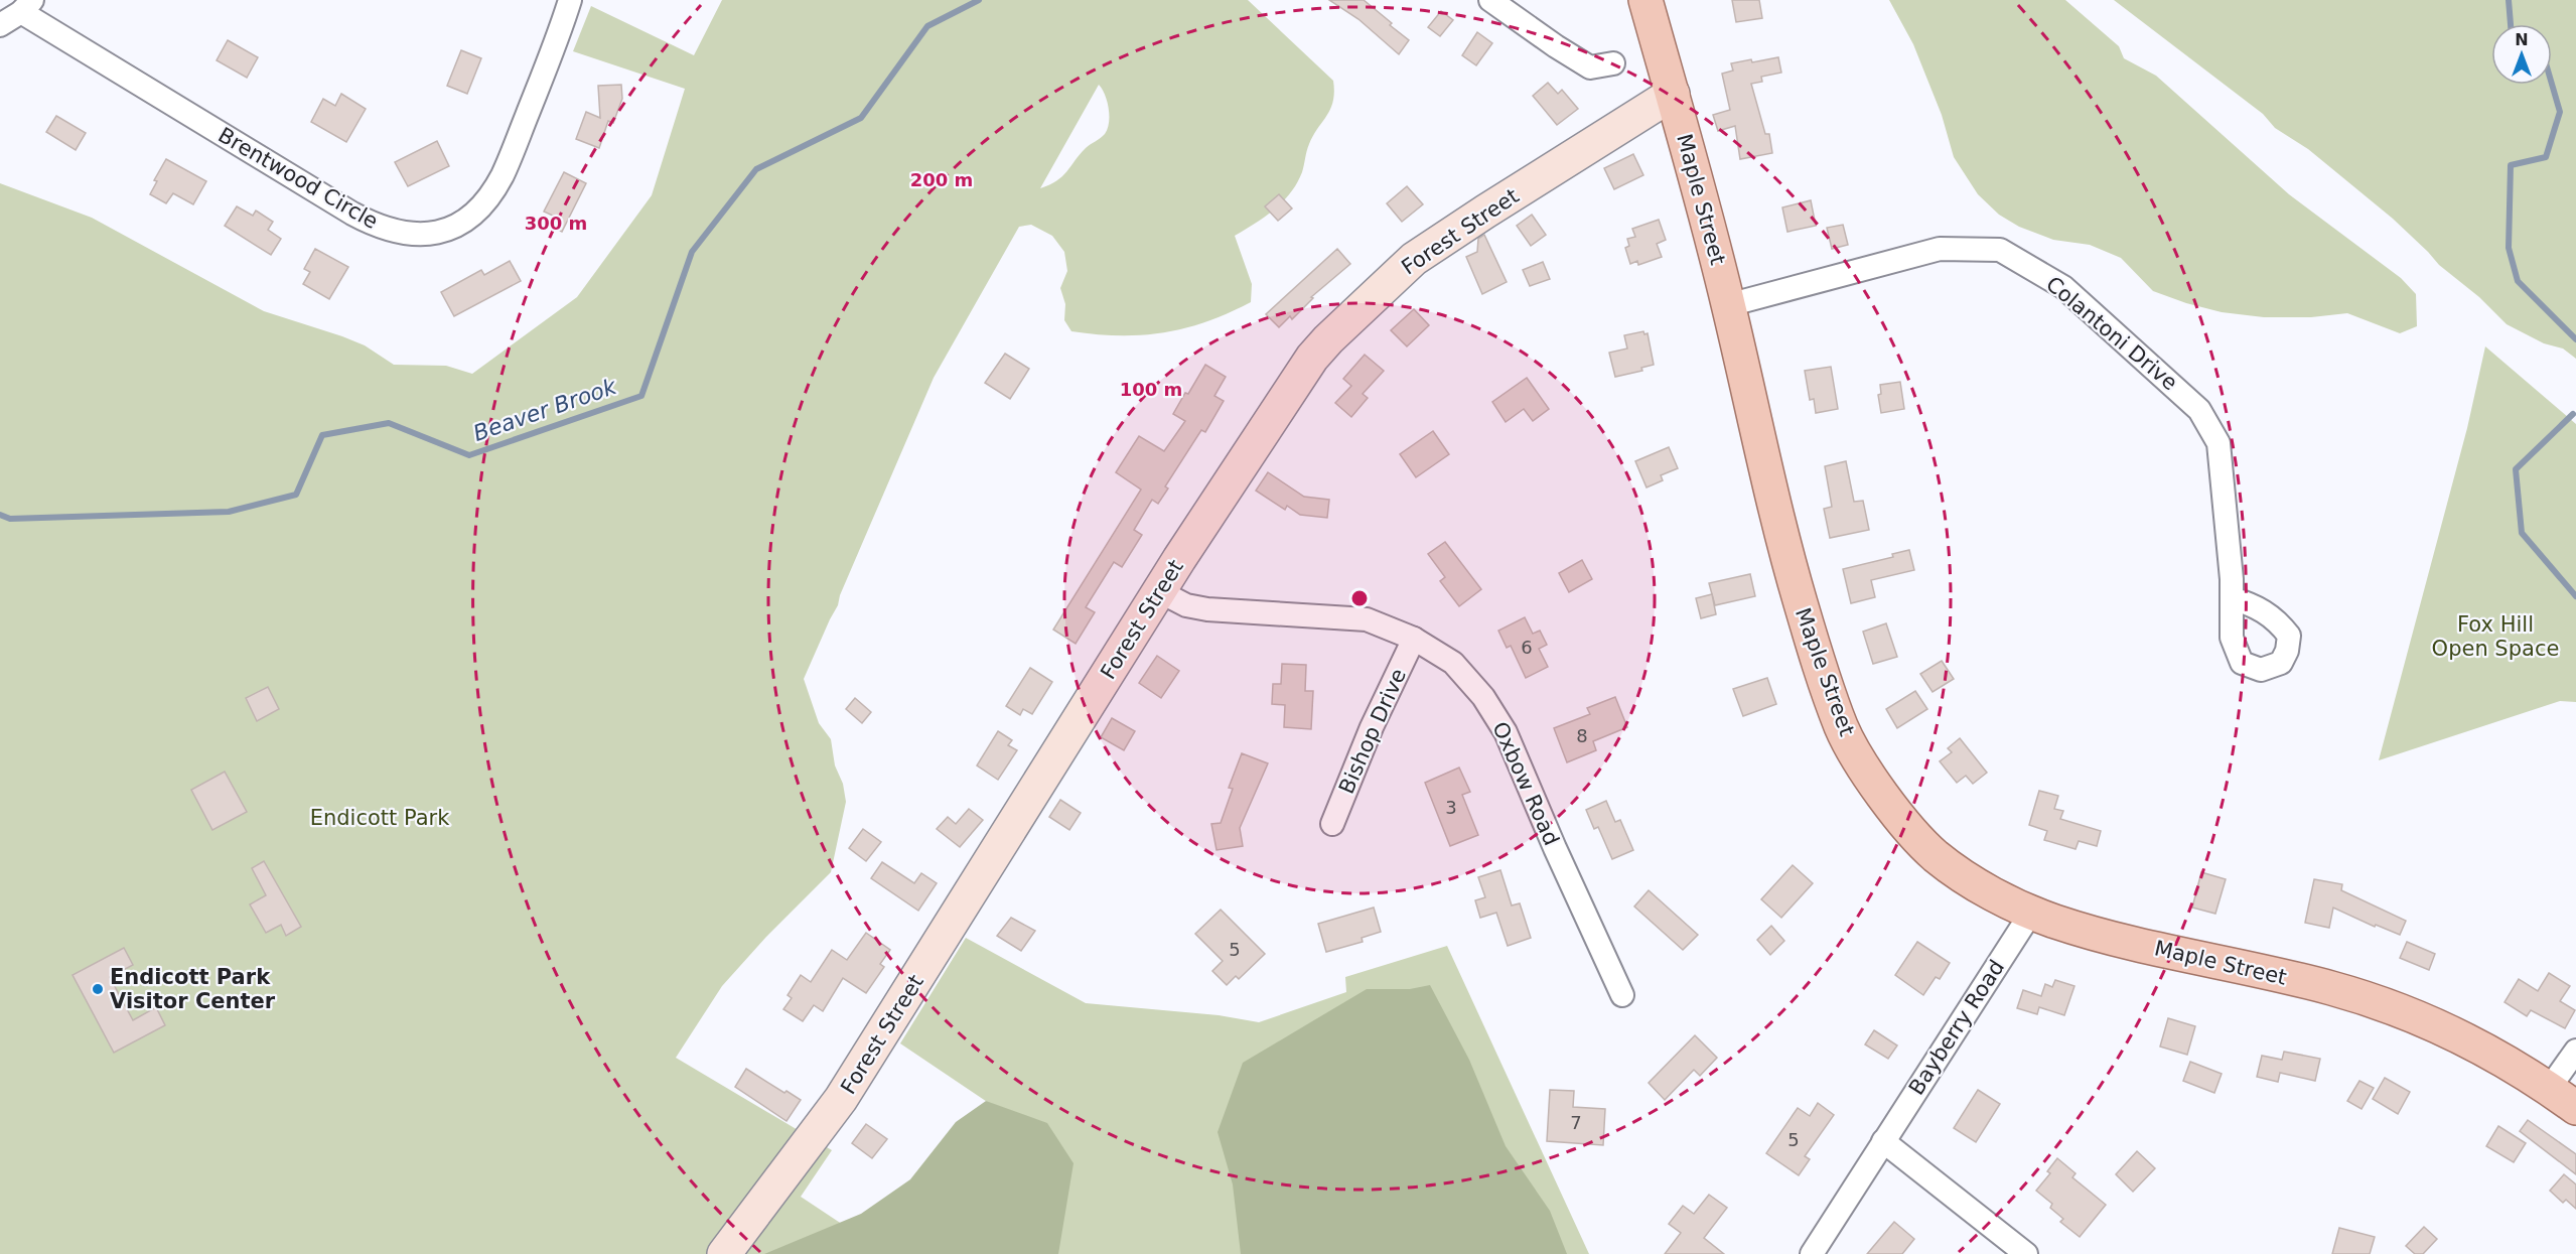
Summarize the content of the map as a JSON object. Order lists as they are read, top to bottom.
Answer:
{
  "streets": {
    "main road": ["Maple Street"],
    "street": [
      "Brentwood Circle",
      "Forest Street",
      "Colantoni Drive",
      "Bishop Drive",
      "Oxbow Road",
      "Bayberry Road"
    ]
  },
  "crossings": [
    ["Maple Street", "Forest Street"],
    ["Maple Street", "Colantoni Drive"],
    ["Maple Street", "Bayberry Road"],
    ["Forest Street", "Oxbow Road"],
    ["Bishop Drive", "Oxbow Road"]
  ],
  "water": ["Beaver Brook"],
  "parks": ["Fox Hill Open Space", "Endicott Park"],
  "places": ["Endicott Park Visitor Center"],
  "house_numbers": [
    "6",
    "8",
    "3",
    "5",
    "7",
    "5"
  ],
  "north": "top",
  "rings": ["200 m", "300 m", "100 m"]
}
